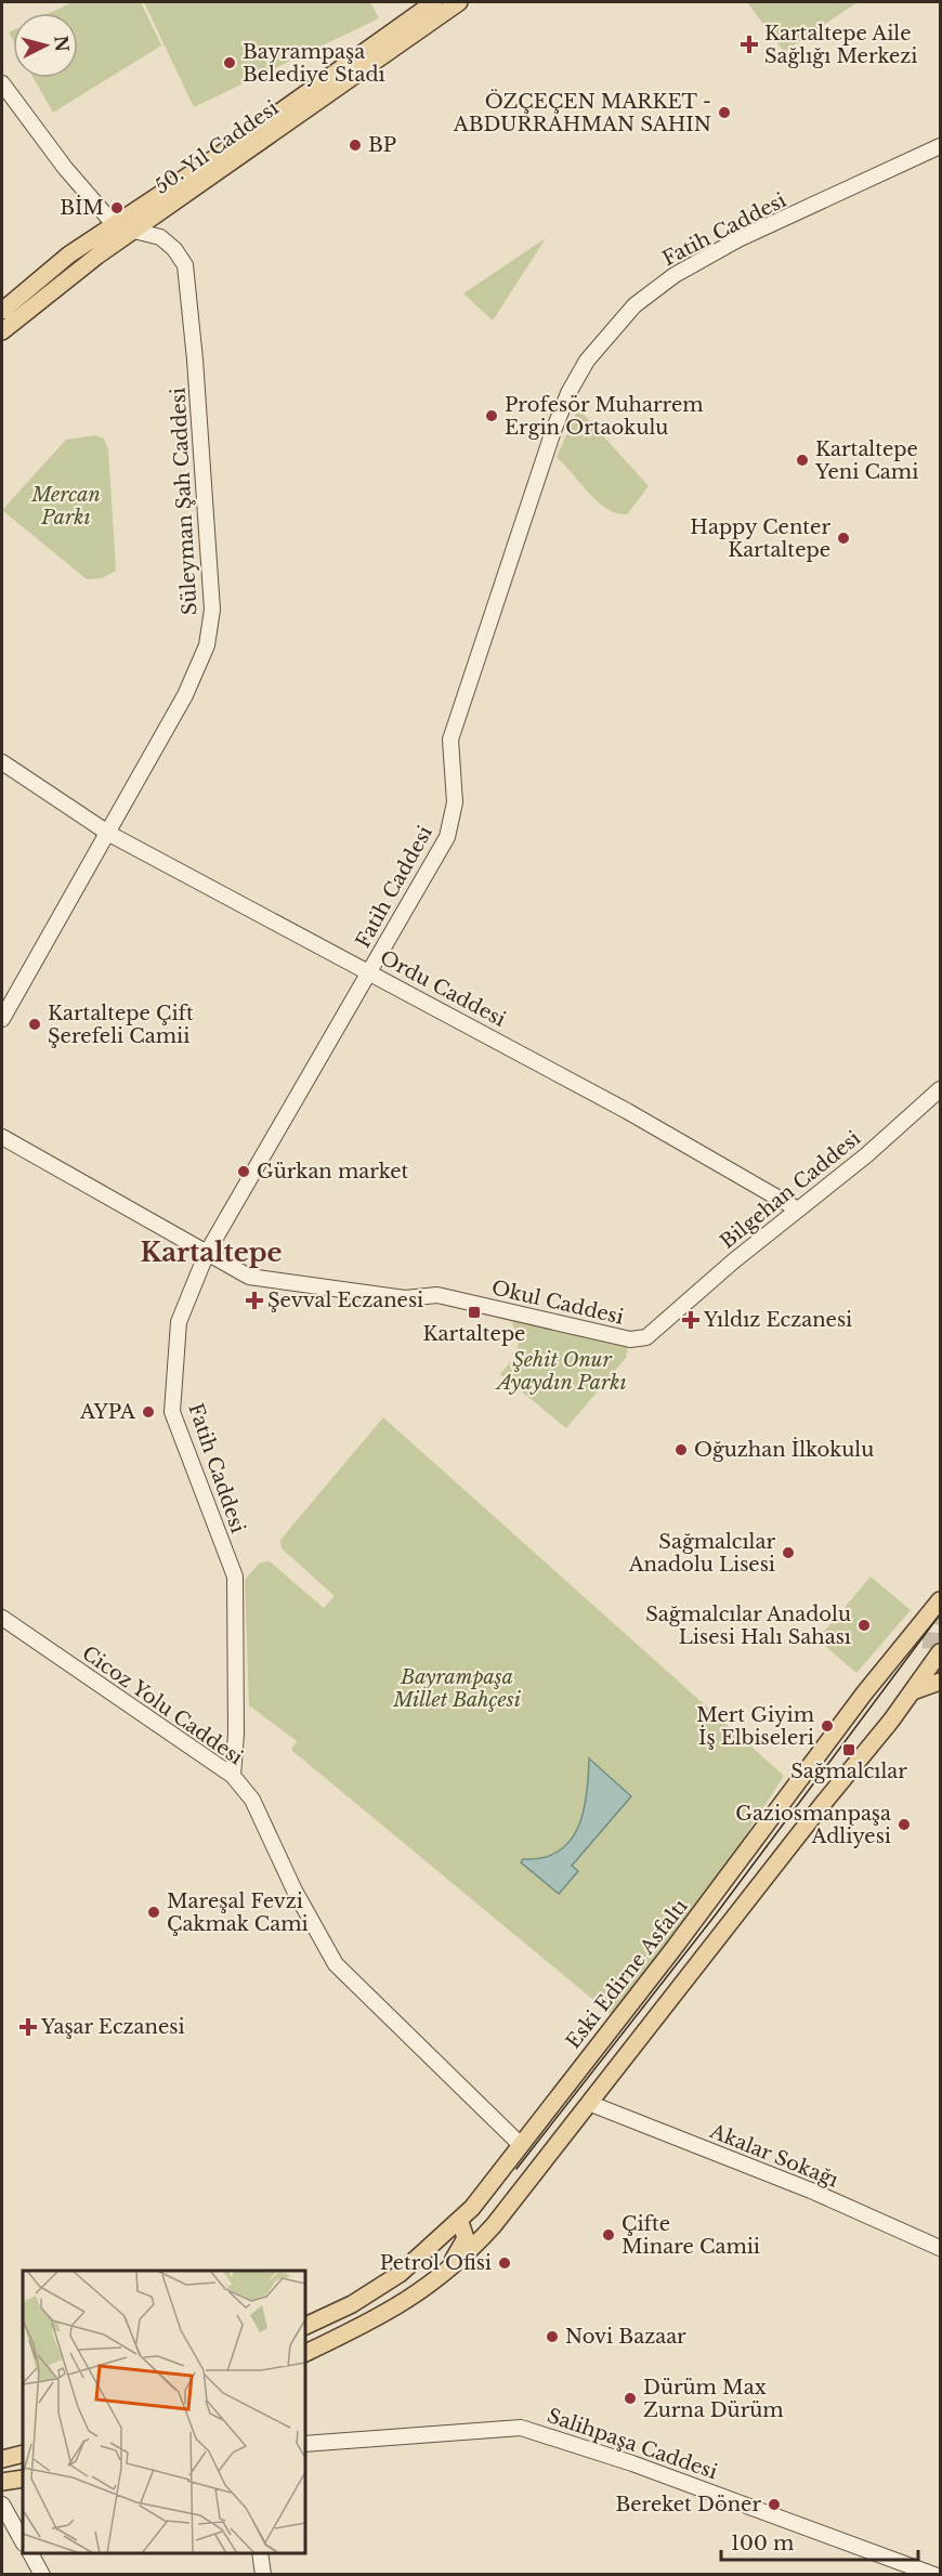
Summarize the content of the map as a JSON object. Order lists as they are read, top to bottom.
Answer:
{
  "streets": {
    "main road": ["50. Yıl Caddesi", "Eski Edirne Asfaltı"],
    "street": [
      "Fatih Caddesi",
      "Süleyman Şah Caddesi",
      "Ordu Caddesi",
      "Bilgehan Caddesi",
      "Okul Caddesi",
      "Cicoz Yolu Caddesi",
      "Akalar Sokağı",
      "Salihpaşa Caddesi"
    ]
  },
  "crossings": [
    ["50. Yıl Caddesi", "Süleyman Şah Caddesi"],
    ["Fatih Caddesi", "Ordu Caddesi"],
    ["Fatih Caddesi", "Okul Caddesi"],
    ["Fatih Caddesi", "Cicoz Yolu Caddesi"],
    ["Süleyman Şah Caddesi", "Ordu Caddesi"],
    ["Ordu Caddesi", "Bilgehan Caddesi"],
    ["Bilgehan Caddesi", "Okul Caddesi"],
    ["Cicoz Yolu Caddesi", "Eski Edirne Asfaltı"]
  ],
  "districts": ["Kartaltepe"],
  "parks": ["Mercan Parkı", "Şehit Onur Ayaydın Parkı", "Bayrampaşa Millet Bahçesi"],
  "places": {
    "health": [
      "Kartaltepe Aile Sağlığı Merkezi",
      "Şevval Eczanesi",
      "Yıldız Eczanesi",
      "Yaşar Eczanesi"
    ],
    "other": [
      "Bayrampaşa Belediye Stadı",
      "ÖZÇEÇEN MARKET - ABDURRAHMAN SAHIN",
      "BP",
      "BİM",
      "Profesör Muharrem Ergin Ortaokulu",
      "Kartaltepe Yeni Cami",
      "Happy Center Kartaltepe",
      "Kartaltepe Çift Şerefeli Camii",
      "Gürkan market",
      "AYPA",
      "Oğuzhan İlkokulu",
      "Sağmalcılar Anadolu Lisesi",
      "Sağmalcılar Anadolu Lisesi Halı Sahası",
      "Mert Giyim İş Elbiseleri",
      "Gaziosmanpaşa Adliyesi",
      "Mareşal Fevzi Çakmak Cami",
      "Çifte Minare Camii",
      "Petrol Ofisi",
      "Novi Bazaar",
      "Dürüm Max Zurna Dürüm",
      "Bereket Döner"
    ],
    "transit": ["Kartaltepe", "Sağmalcılar"]
  },
  "scale_bar": "100 m",
  "north": "right"
}
